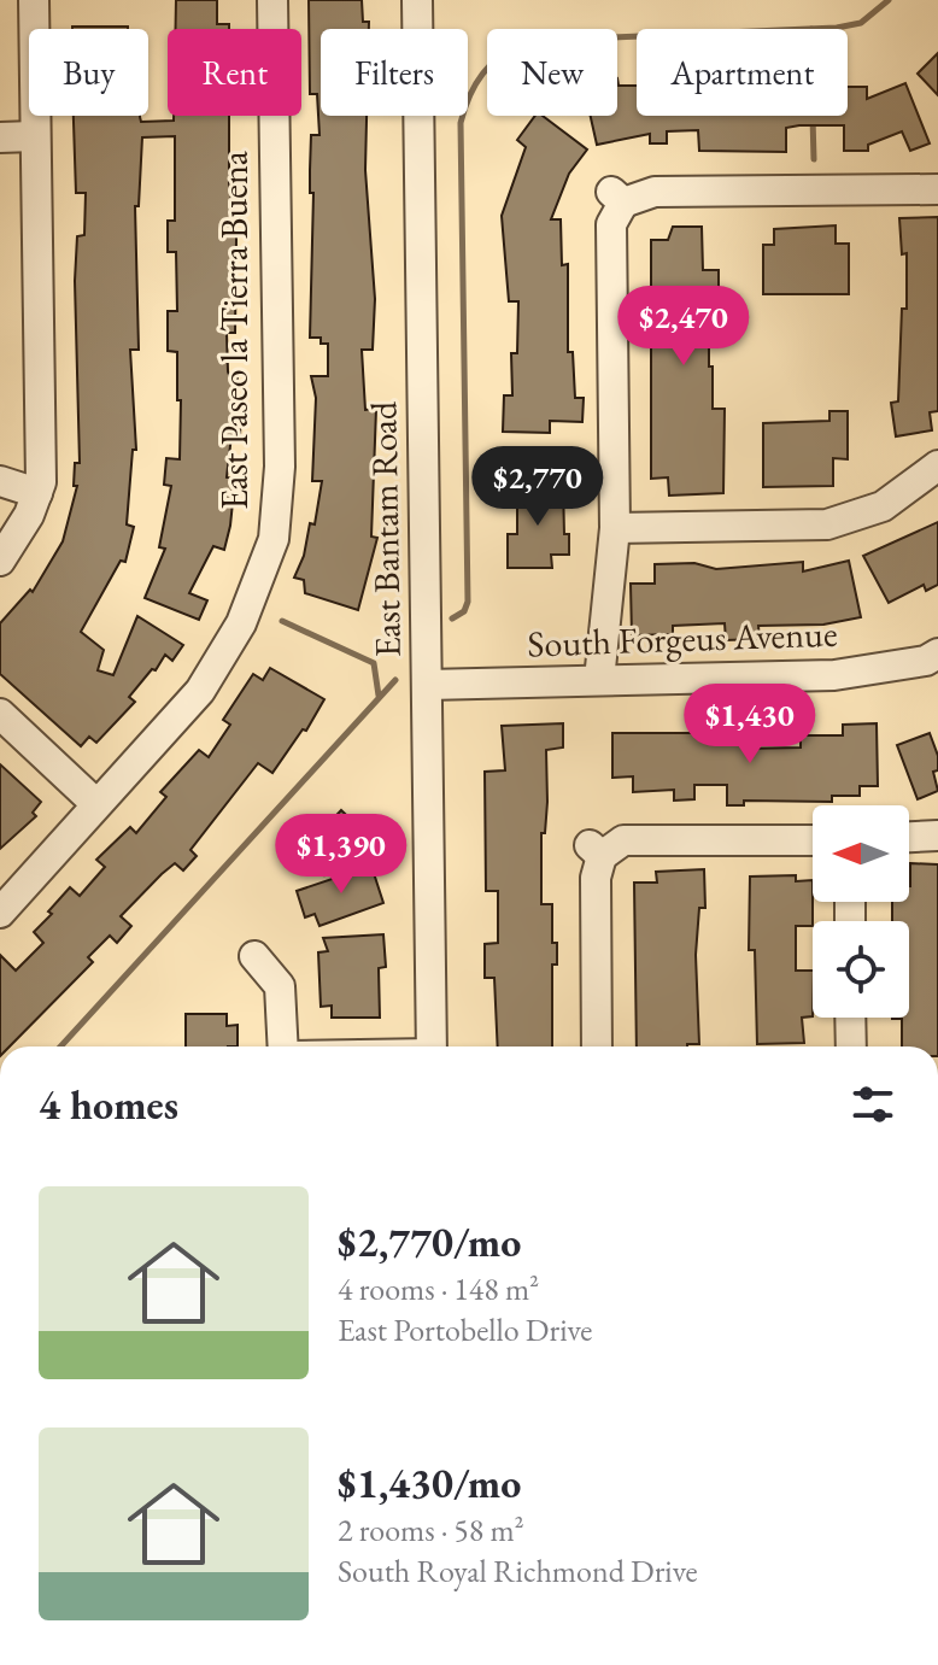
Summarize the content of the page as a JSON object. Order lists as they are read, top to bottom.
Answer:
{
  "streets": {
    "street": ["East Paseo la Tierra Buena", "East Bantam Road", "South Forgeus Avenue"]
  },
  "crossings": [
    ["East Bantam Road", "South Forgeus Avenue"]
  ],
  "north": "left",
  "page": {
    "chip": [
      "Buy",
      "Rent",
      "Filters",
      "New",
      "Apartment"
    ],
    "price": [
      "$2,470",
      "$2,770",
      "$1,430",
      "$1,390"
    ],
    "heading": "4 homes",
    "list": [
      {
        "name": "$2,770/mo",
        "note": "4 rooms · 148 m² · East Portobello Drive"
      },
      {
        "name": "$1,430/mo",
        "note": "2 rooms · 58 m² · South Royal Richmond Drive"
      }
    ]
  }
}
